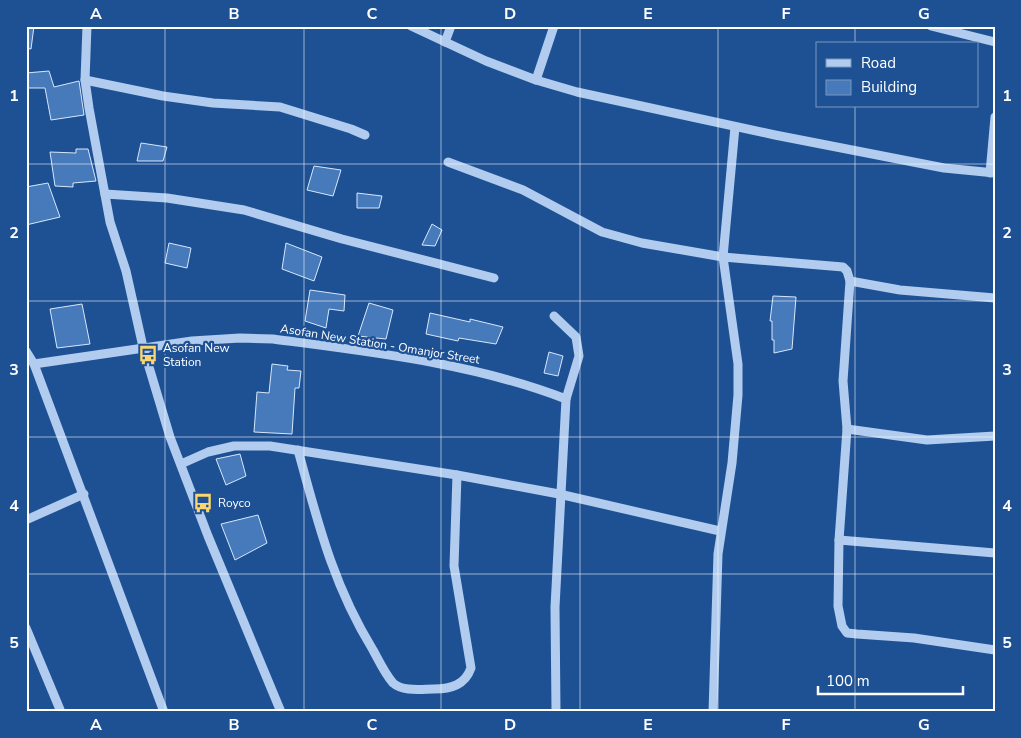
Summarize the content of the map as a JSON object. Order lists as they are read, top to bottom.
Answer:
{
  "streets": {
    "street": ["Asofan New Station - Omanjor Street"]
  },
  "places": {
    "bus stop": ["Asofan New Station", "Royco"]
  },
  "legend": ["Road", "Building"],
  "scale_bar": "100 m",
  "grid": {
    "columns": [
      "A",
      "B",
      "C",
      "D",
      "E",
      "F",
      "G"
    ],
    "rows": [
      "1",
      "2",
      "3",
      "4",
      "5"
    ]
  }
}
